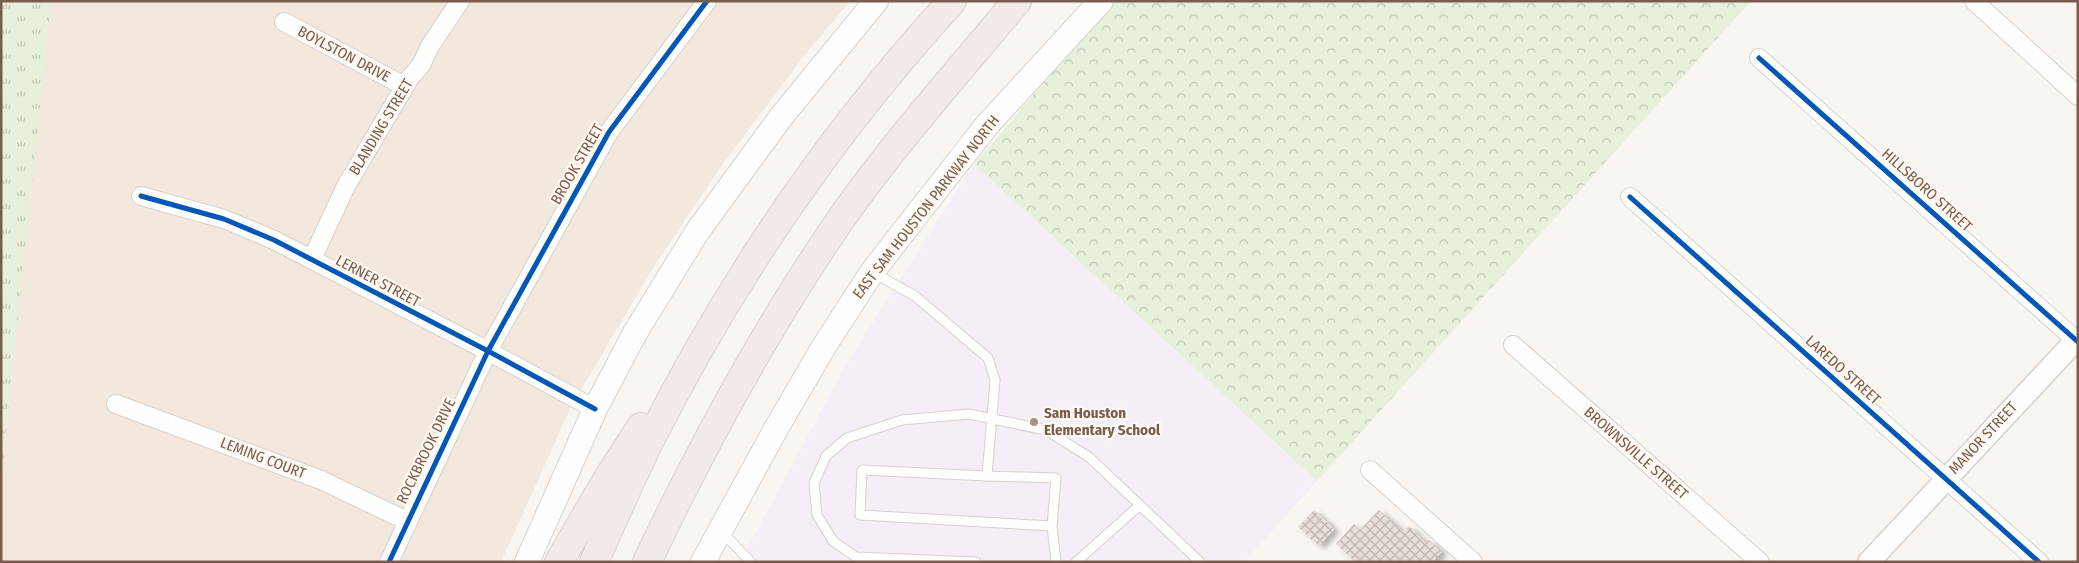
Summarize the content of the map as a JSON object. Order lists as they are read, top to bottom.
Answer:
{
  "streets": {
    "main road": ["EAST SAM HOUSTON PARKWAY NORTH"],
    "street": [
      "BOYLSTON DRIVE",
      "BLANDING STREET",
      "BROOK STREET",
      "HILLSBORO STREET",
      "LERNER STREET",
      "LAREDO STREET",
      "MANOR STREET",
      "ROCKBROOK DRIVE",
      "BROWNSVILLE STREET",
      "LEMING COURT"
    ]
  },
  "crossings": [
    ["BOYLSTON DRIVE", "BLANDING STREET"],
    ["BLANDING STREET", "LERNER STREET"],
    ["BROOK STREET", "LERNER STREET"],
    ["BROOK STREET", "ROCKBROOK DRIVE"],
    ["HILLSBORO STREET", "MANOR STREET"],
    ["LERNER STREET", "ROCKBROOK DRIVE"],
    ["LAREDO STREET", "MANOR STREET"],
    ["ROCKBROOK DRIVE", "LEMING COURT"]
  ],
  "places": ["Sam Houston Elementary School"]
}
